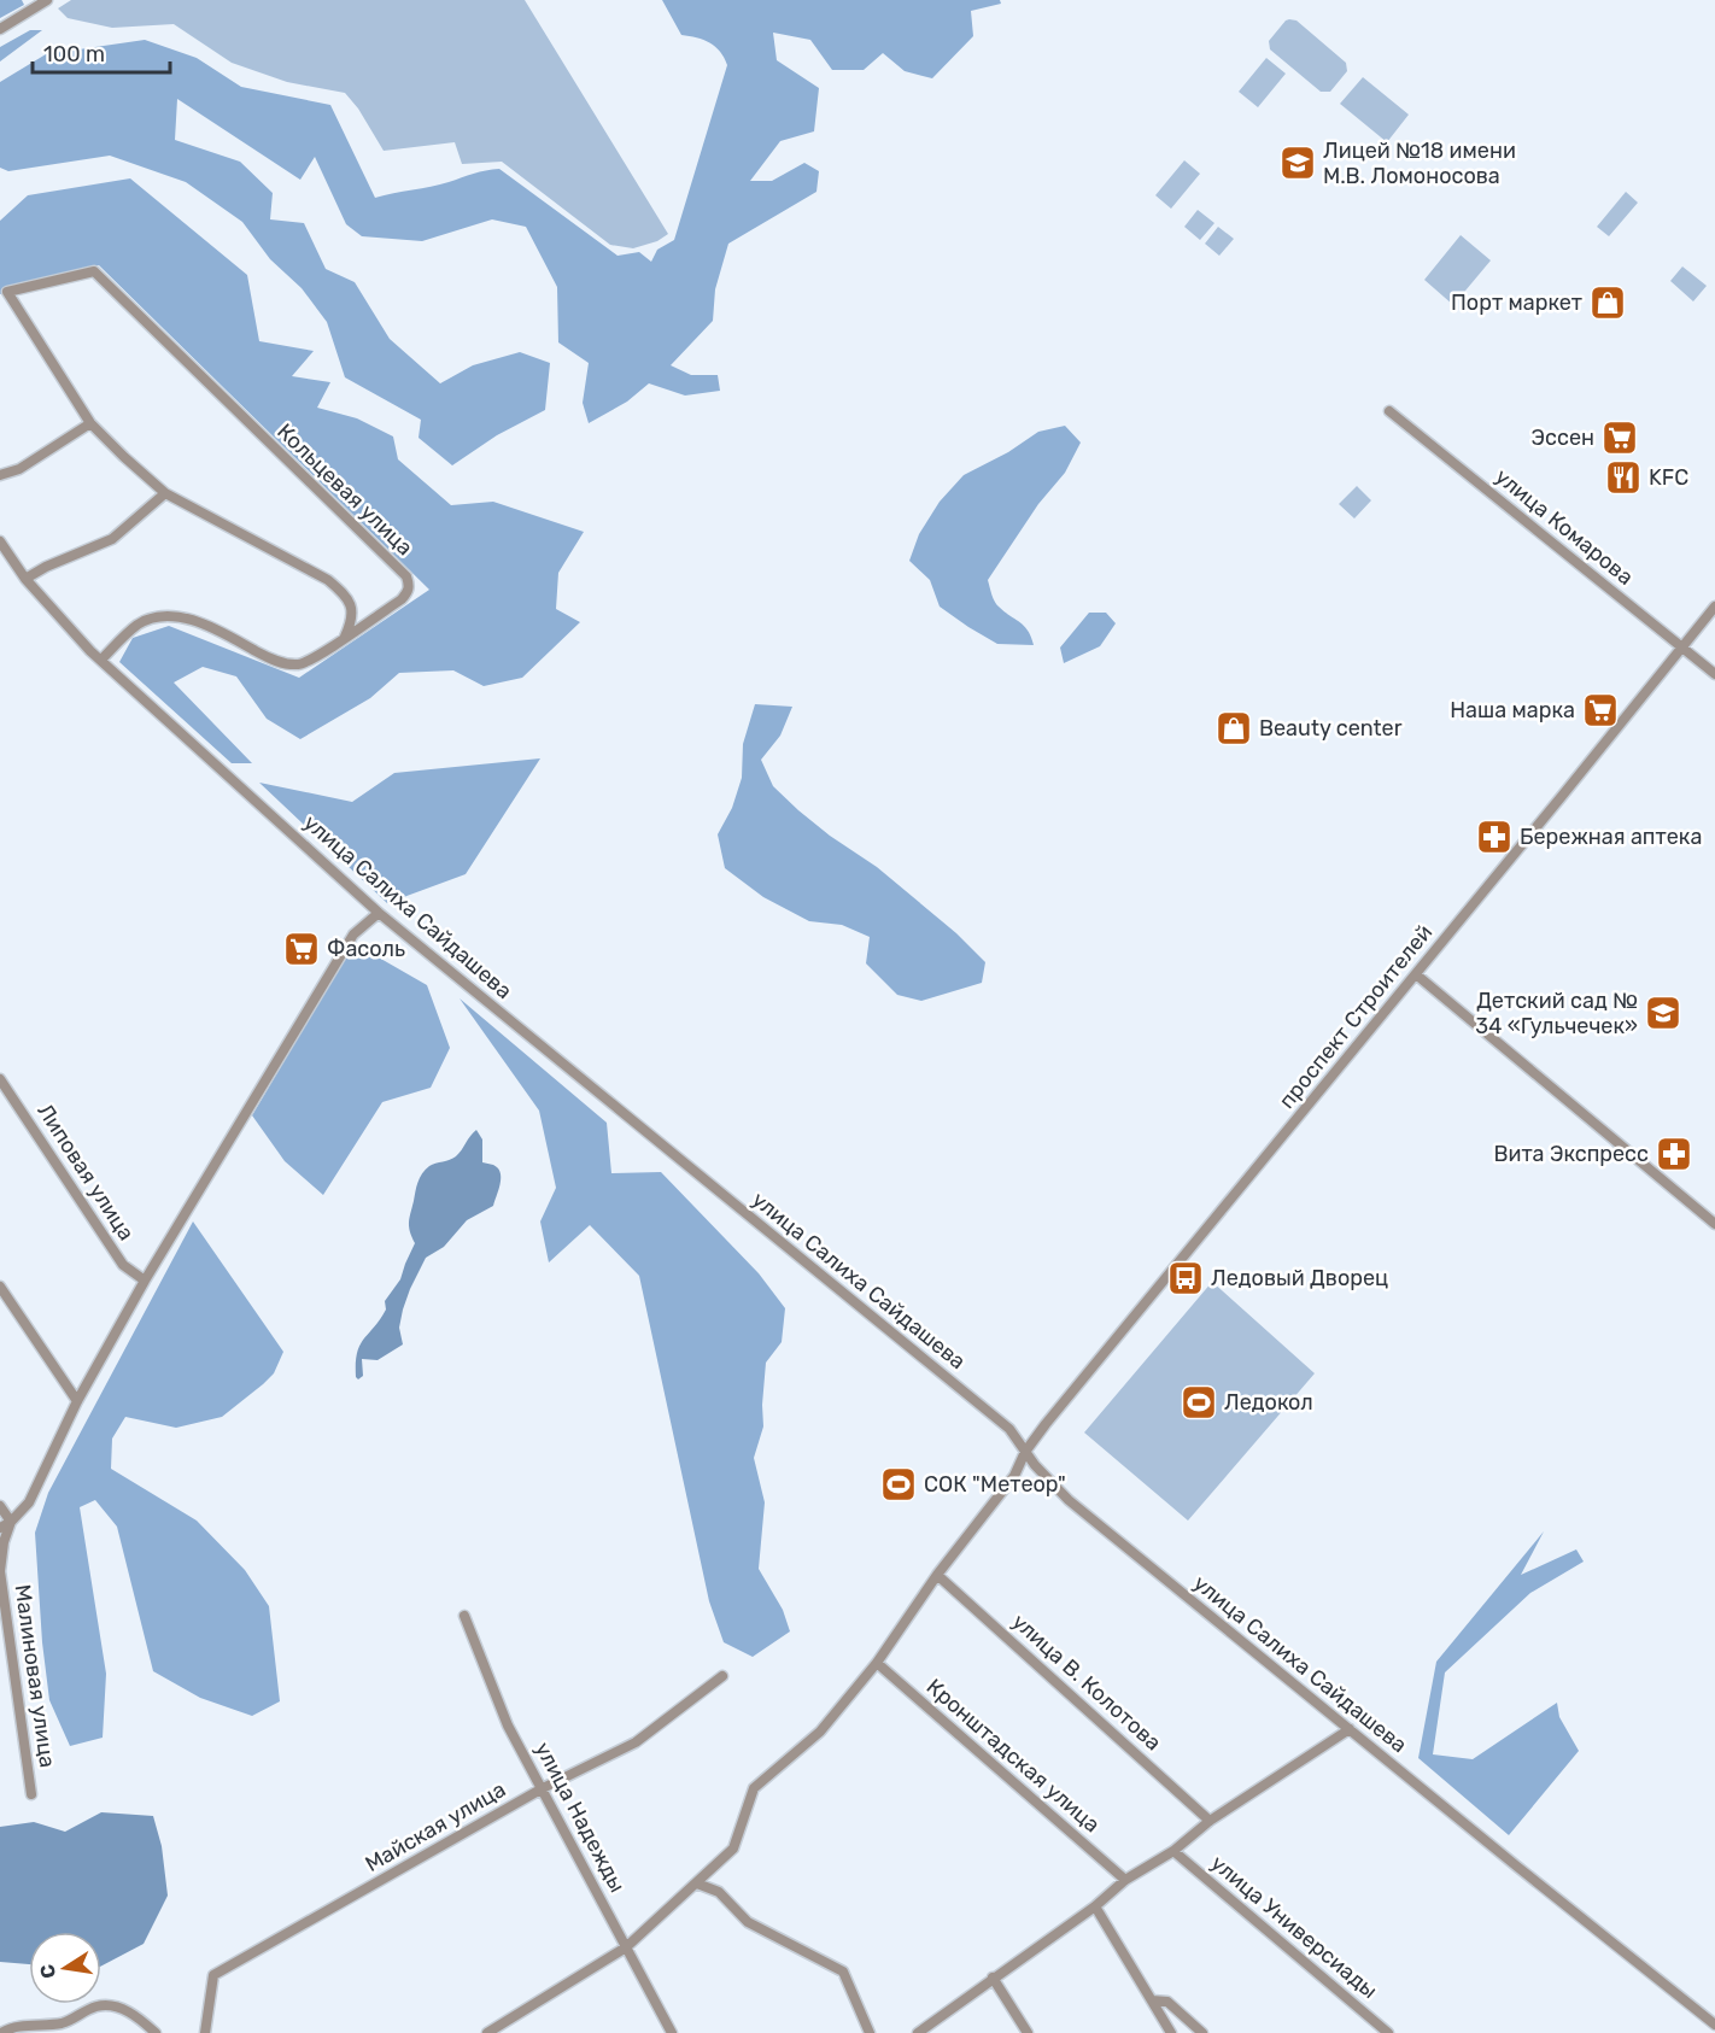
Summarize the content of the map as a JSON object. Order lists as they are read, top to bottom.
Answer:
{
  "streets": {
    "street": [
      "Кольцевая улица",
      "улица Комарова",
      "улица Салиха Сайдашева",
      "проспект Строителей",
      "Липовая улица",
      "Малиновая улица",
      "улица В. Колотова",
      "Кронштадская улица",
      "улица Надежды",
      "Майская улица",
      "улица Универсиады"
    ]
  },
  "crossings": [
    ["Кольцевая улица", "улица Салиха Сайдашева"],
    ["улица Комарова", "проспект Строителей"],
    ["улица Салиха Сайдашева", "проспект Строителей"],
    ["проспект Строителей", "улица В. Колотова"],
    ["проспект Строителей", "Кронштадская улица"],
    ["проспект Строителей", "улица Надежды"],
    ["улица Надежды", "Майская улица"]
  ],
  "places": {
    "school or university": ["Лицей №18 имени М.В. Ломоносова", "Детский сад № 34 «Гульчечек»"],
    "shop": ["Порт маркет", "Beauty center"],
    "supermarket": ["Эссен", "Наша марка", "Фасоль"],
    "restaurant": ["KFC"],
    "pharmacy": ["Бережная аптека", "Вита Экспресс"],
    "bus stop": ["Ледовый Дворец"],
    "sports": ["Ледокол", "СОК \"Метеор\""]
  },
  "scale_bar": "100 m",
  "north": "left"
}
